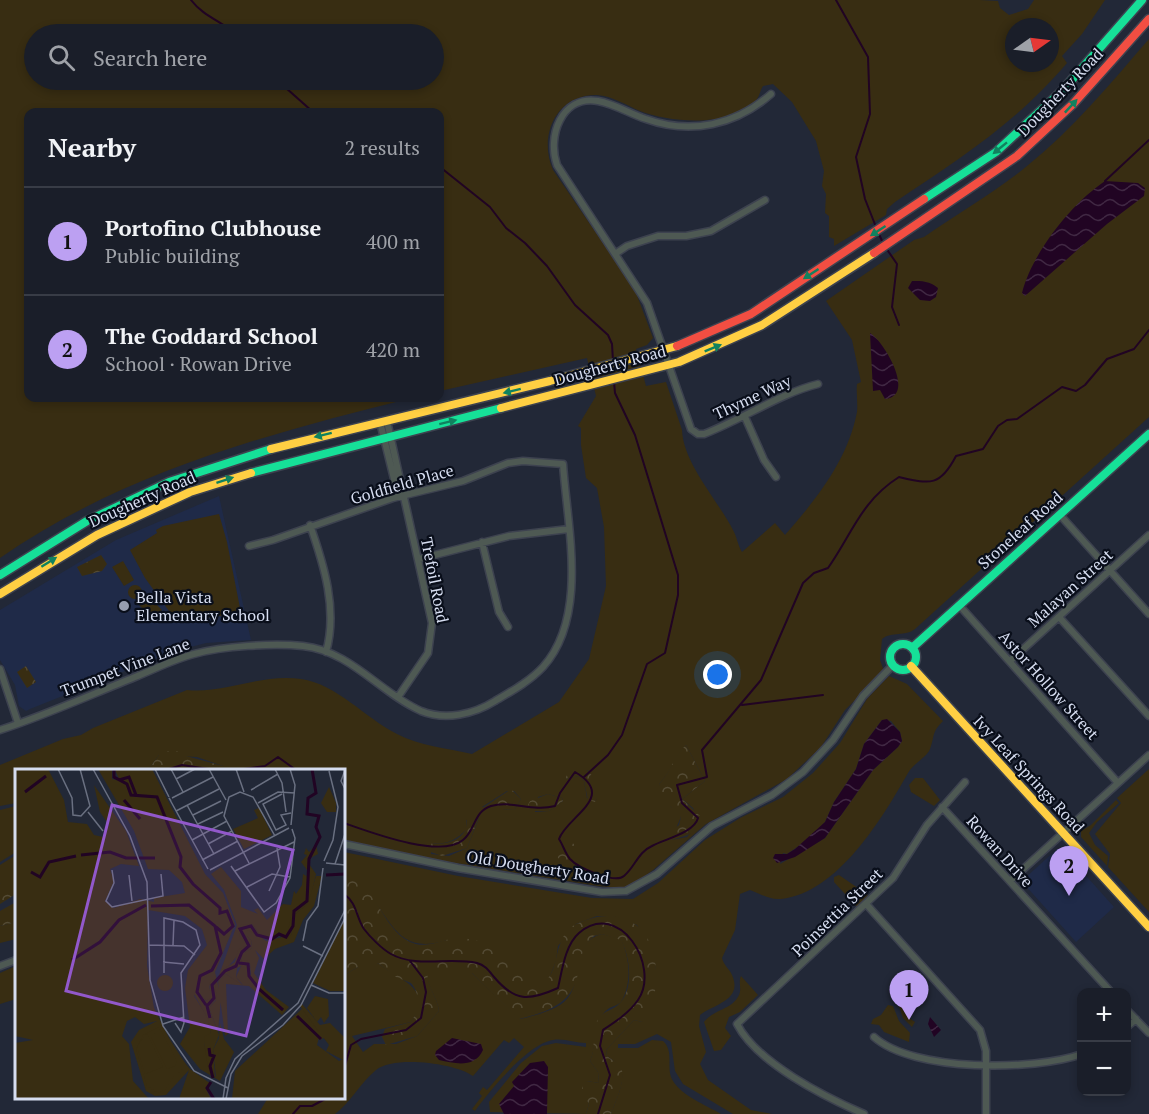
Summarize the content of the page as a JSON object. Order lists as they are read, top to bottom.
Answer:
{
  "streets": {
    "main road": ["Dougherty Road", "Stoneleaf Road", "Ivy Leaf Springs Road"],
    "street": [
      "Thyme Way",
      "Goldfield Place",
      "Trefoil Road",
      "Malayan Street",
      "Trumpet Vine Lane",
      "Astor Hollow Street",
      "Rowan Drive",
      "Old Dougherty Road",
      "Poinsettia Street"
    ]
  },
  "crossings": [
    ["Dougherty Road", "Thyme Way"],
    ["Dougherty Road", "Trefoil Road"],
    ["Goldfield Place", "Trefoil Road"],
    ["Goldfield Place", "Trumpet Vine Lane"],
    ["Stoneleaf Road", "Astor Hollow Street"],
    ["Stoneleaf Road", "Ivy Leaf Springs Road"],
    ["Stoneleaf Road", "Old Dougherty Road"],
    ["Trefoil Road", "Trumpet Vine Lane"],
    ["Malayan Street", "Astor Hollow Street"],
    ["Ivy Leaf Springs Road", "Old Dougherty Road"],
    ["Rowan Drive", "Poinsettia Street"]
  ],
  "places": ["Bella Vista Elementary School"],
  "north": "right",
  "page": {
    "search": "Search here",
    "heading": ["Nearby", "2 results"],
    "list": [
      {
        "mark": "1",
        "name": "Portofino Clubhouse",
        "note": "Public building",
        "value": "400 m"
      },
      {
        "mark": "2",
        "name": "The Goddard School",
        "note": "School · Rowan Drive",
        "value": "420 m"
      }
    ],
    "pins": ["2", "1"],
    "map_buttons": ["+", "−"]
  }
}
